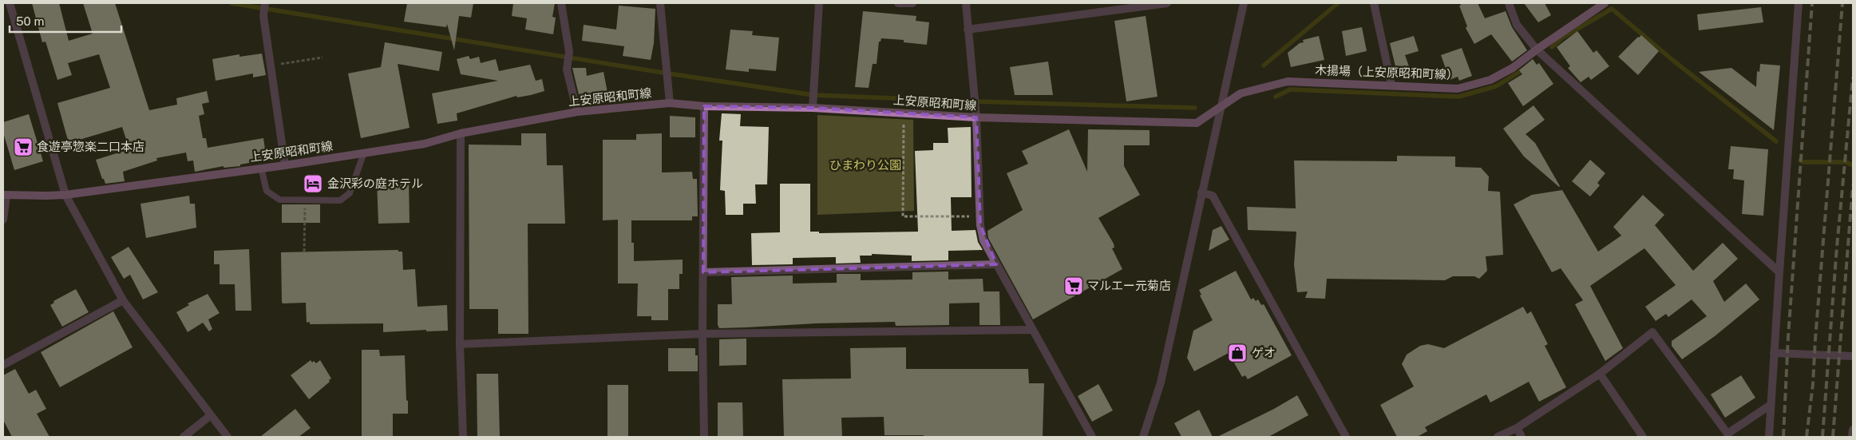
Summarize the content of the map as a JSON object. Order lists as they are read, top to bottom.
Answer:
{
  "streets": {
    "main road": ["木揚場（上安原昭和町線）", "上安原昭和町線"]
  },
  "crossings": [
    ["木揚場（上安原昭和町線）", "上安原昭和町線"]
  ],
  "parks": ["ひまわり公園"],
  "places": {
    "supermarket": ["食遊亭惣楽二口本店", "マルエー元菊店"],
    "hotel": ["金沢彩の庭ホテル"],
    "shop": ["ゲオ"]
  },
  "scale_bar": "50 m"
}
